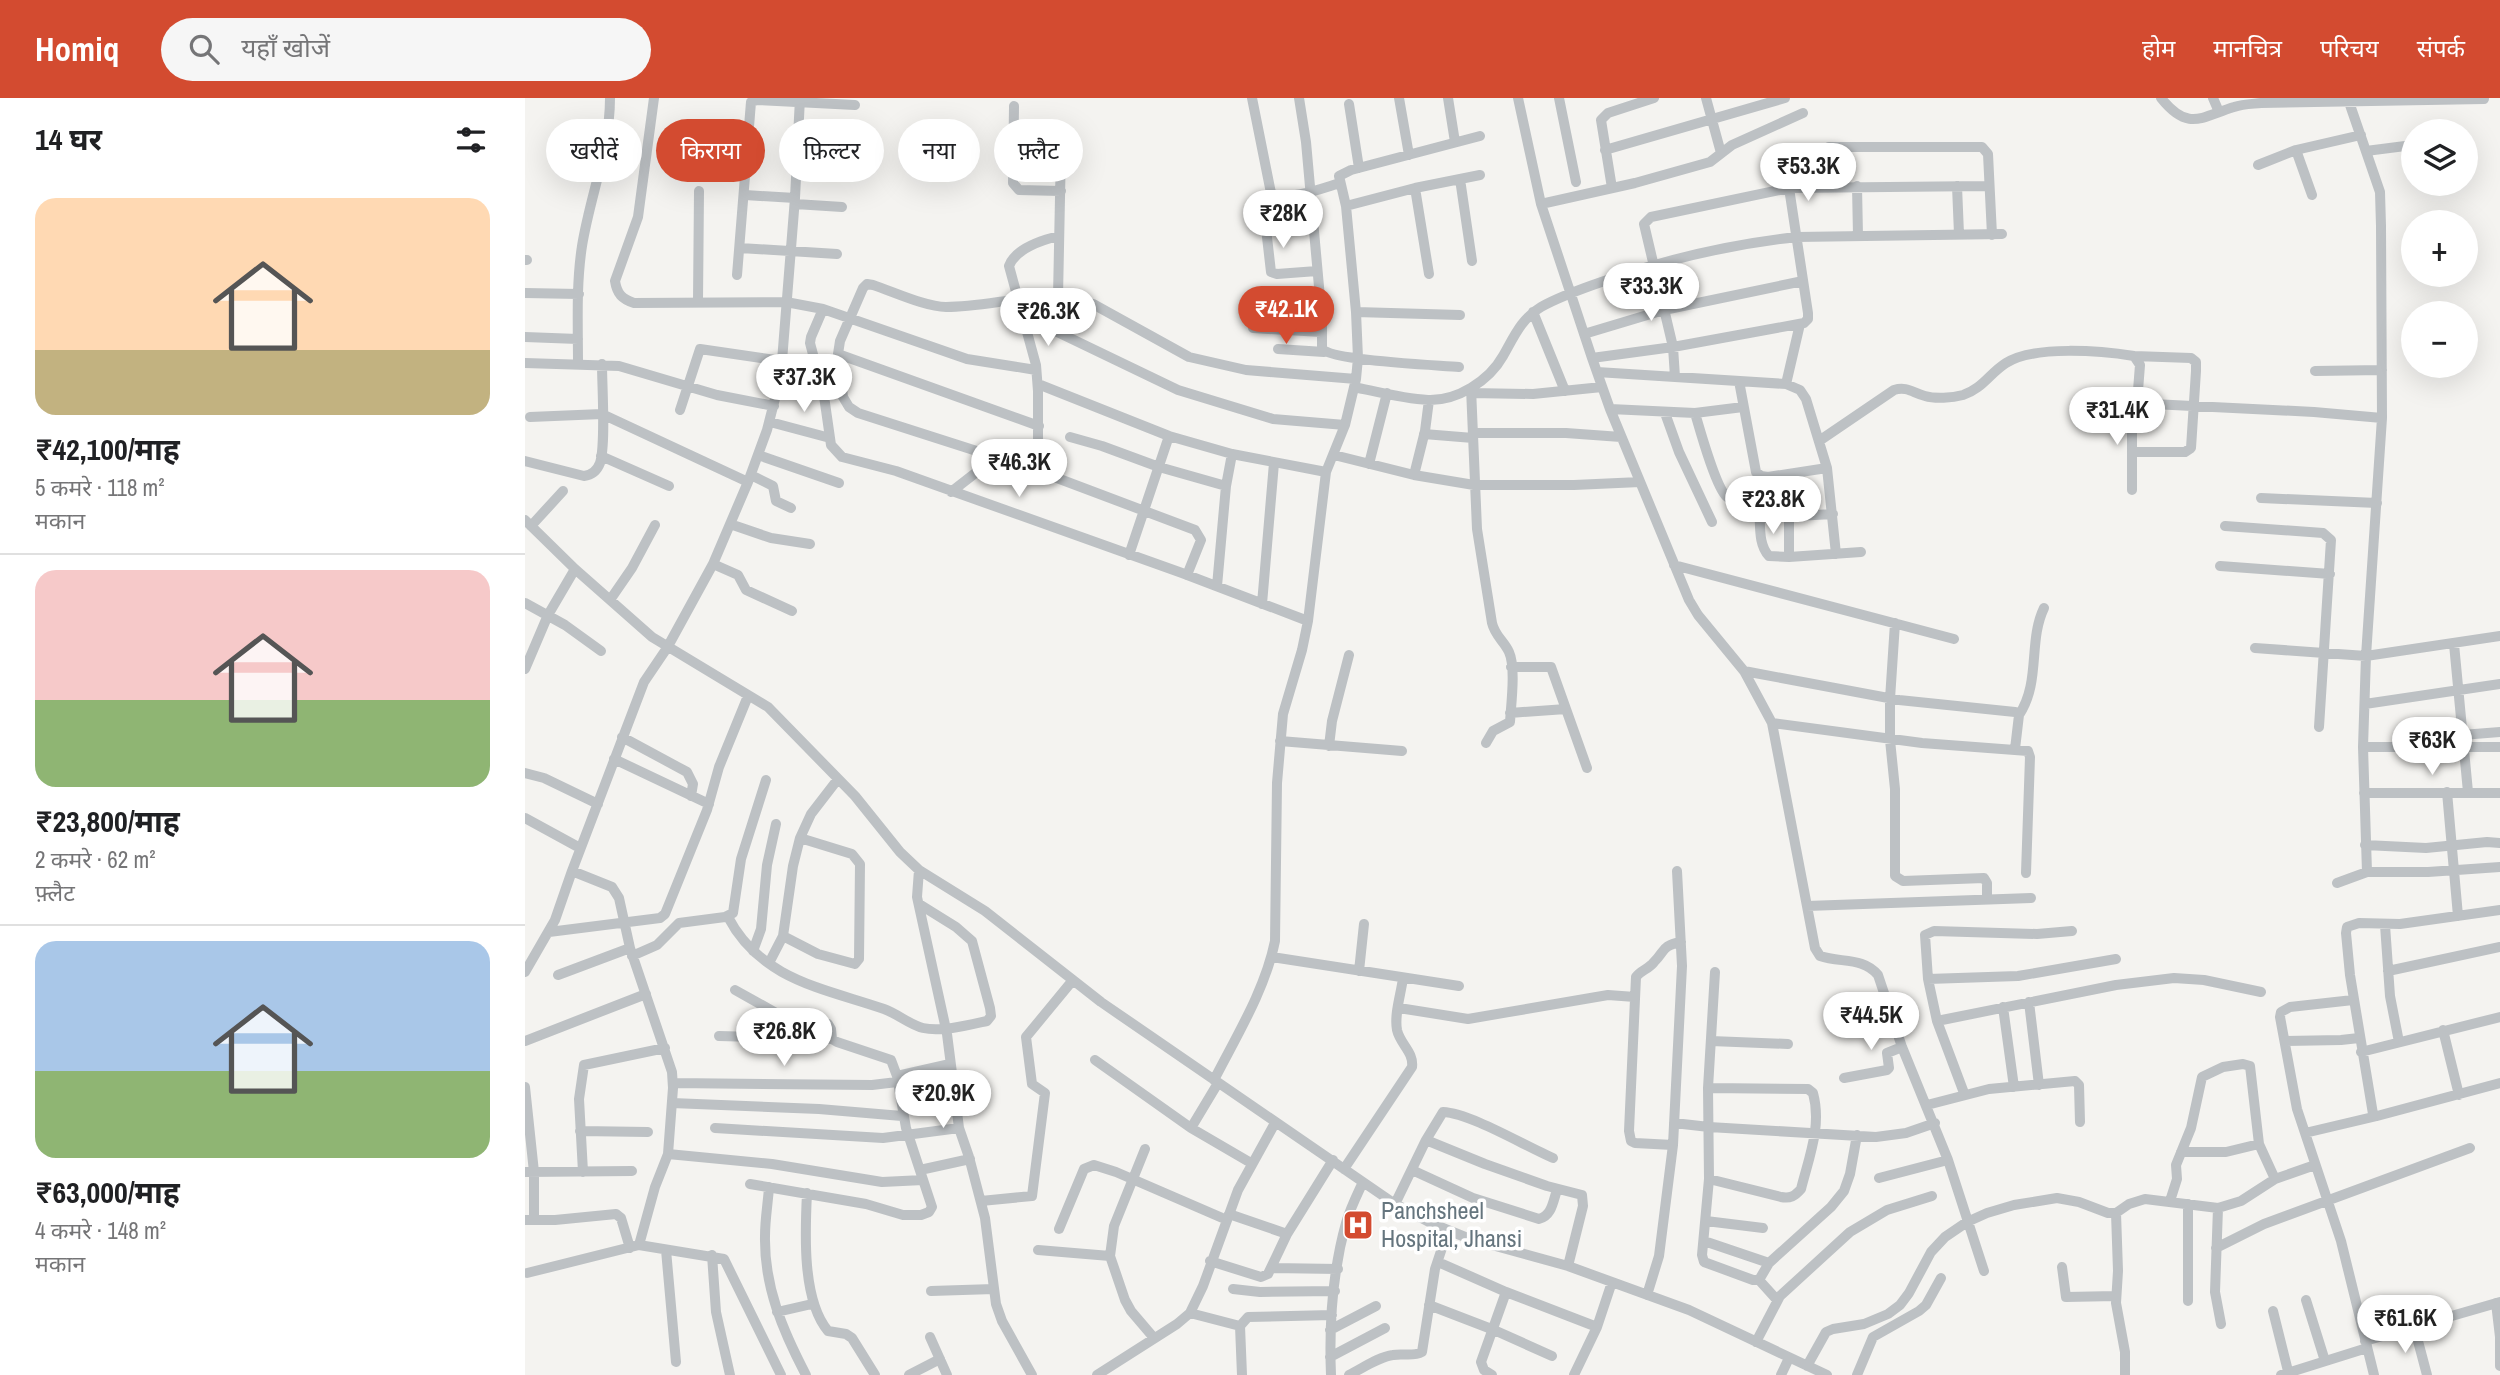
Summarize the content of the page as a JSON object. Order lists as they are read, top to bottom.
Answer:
{
  "places": {
    "hospital": ["Panchsheel Hospital, Jhansi"]
  },
  "page": {
    "header": "Homiq",
    "search": "यहाँ खोजें",
    "nav": [
      "होम",
      "मानचित्र",
      "परिचय",
      "संपर्क"
    ],
    "heading": "14 घर",
    "map_buttons": ["+", "−"],
    "chip": [
      "खरीदें",
      "किराया",
      "फ़िल्टर",
      "नया",
      "फ़्लैट"
    ],
    "price": [
      "₹53.3K",
      "₹28K",
      "₹33.3K",
      "₹42.1K",
      "₹26.3K",
      "₹37.3K",
      "₹31.4K",
      "₹46.3K",
      "₹23.8K",
      "₹63K",
      "₹44.5K",
      "₹26.8K",
      "₹20.9K",
      "₹61.6K"
    ],
    "list": [
      {
        "name": "₹42,100/माह",
        "note": "5 कमरे · 118 m² · मकान"
      },
      {
        "name": "₹23,800/माह",
        "note": "2 कमरे · 62 m² · फ़्लैट"
      },
      {
        "name": "₹63,000/माह",
        "note": "4 कमरे · 148 m² · मकान"
      }
    ]
  }
}
